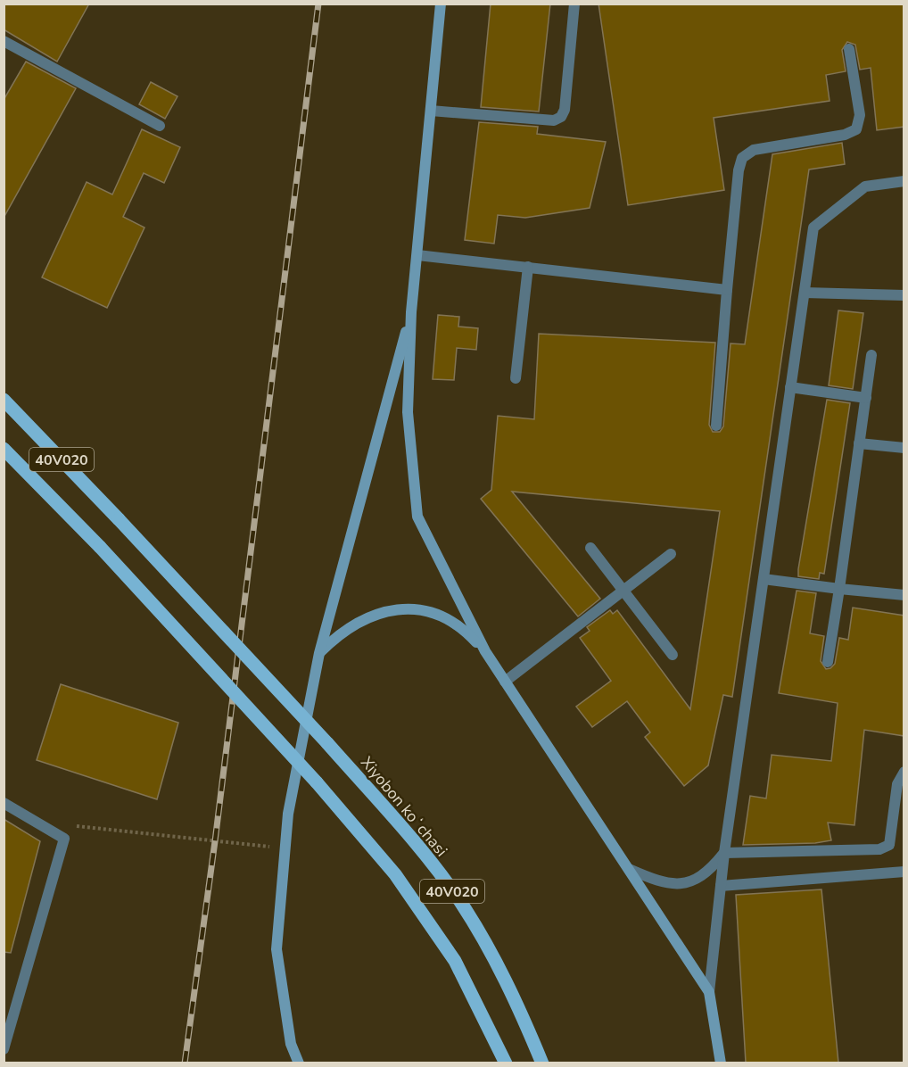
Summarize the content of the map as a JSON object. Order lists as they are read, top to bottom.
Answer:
{
  "streets": {
    "main road": ["40V020", "Xiyobon koʻchasi"]
  }
}
